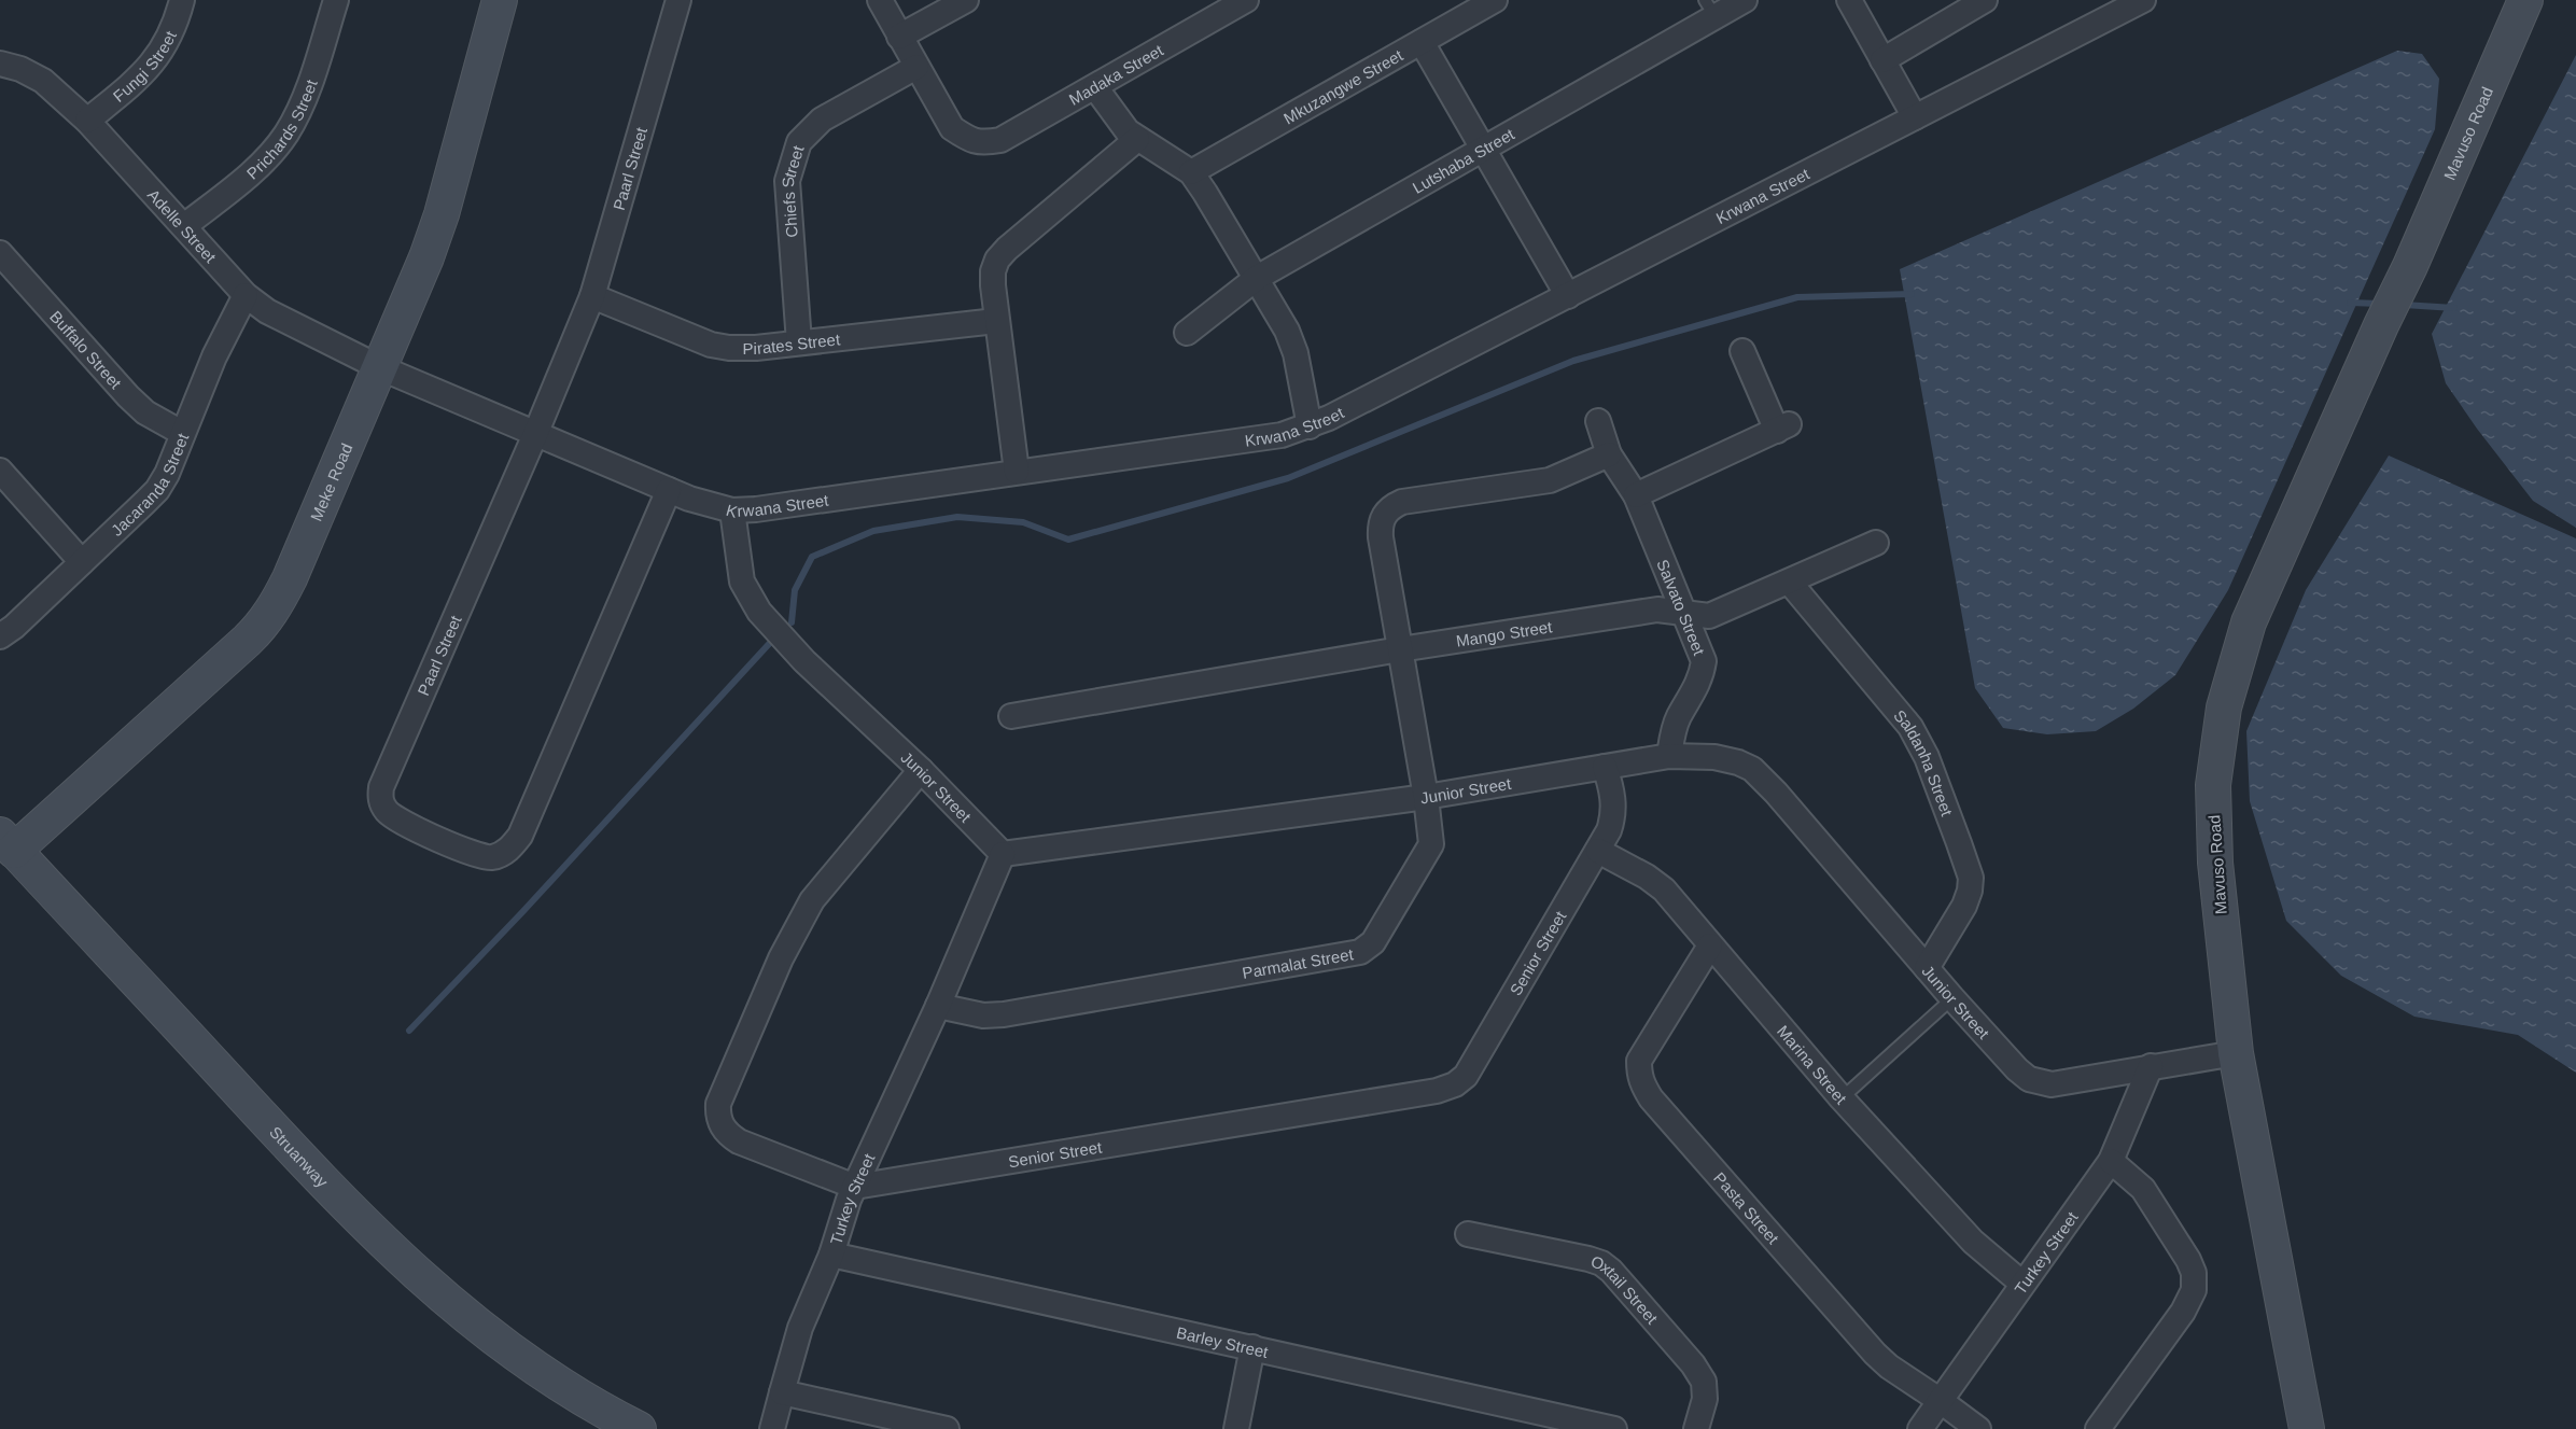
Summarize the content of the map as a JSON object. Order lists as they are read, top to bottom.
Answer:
{
  "streets": {
    "street": [
      "Fungi Street",
      "Madaka Street",
      "Mkuzangwe Street",
      "Prichards Street",
      "Mavuso Road",
      "Lutshaba Street",
      "Paarl Street",
      "Chiefs Street",
      "Krwana Street",
      "Adelle Street",
      "Pirates Street",
      "Buffalo Street",
      "Meke Road",
      "Jacaranda Street",
      "Salvato Street",
      "Mango Street",
      "Saldanha Street",
      "Junior Street",
      "Senior Street",
      "Parmalat Street",
      "Marina Street",
      "Struanway",
      "Turkey Street",
      "Pasta Street",
      "Oxtail Street",
      "Barley Street"
    ]
  },
  "crossings": [
    ["Fungi Street", "Adelle Street"],
    ["Madaka Street", "Chiefs Street"],
    ["Prichards Street", "Adelle Street"],
    ["Mavuso Road", "Junior Street"],
    ["Paarl Street", "Krwana Street"],
    ["Paarl Street", "Pirates Street"],
    ["Chiefs Street", "Pirates Street"],
    ["Krwana Street", "Adelle Street"],
    ["Krwana Street", "Meke Road"],
    ["Krwana Street", "Junior Street"],
    ["Adelle Street", "Meke Road"],
    ["Adelle Street", "Jacaranda Street"],
    ["Buffalo Street", "Jacaranda Street"],
    ["Meke Road", "Struanway"],
    ["Salvato Street", "Mango Street"],
    ["Salvato Street", "Junior Street"],
    ["Salvato Street", "Parmalat Street"],
    ["Mango Street", "Saldanha Street"],
    ["Mango Street", "Parmalat Street"],
    ["Saldanha Street", "Junior Street"],
    ["Junior Street", "Senior Street"],
    ["Junior Street", "Parmalat Street"],
    ["Junior Street", "Turkey Street"],
    ["Senior Street", "Marina Street"],
    ["Senior Street", "Turkey Street"],
    ["Parmalat Street", "Turkey Street"],
    ["Marina Street", "Turkey Street"],
    ["Marina Street", "Pasta Street"],
    ["Turkey Street", "Pasta Street"],
    ["Turkey Street", "Barley Street"]
  ]
}
